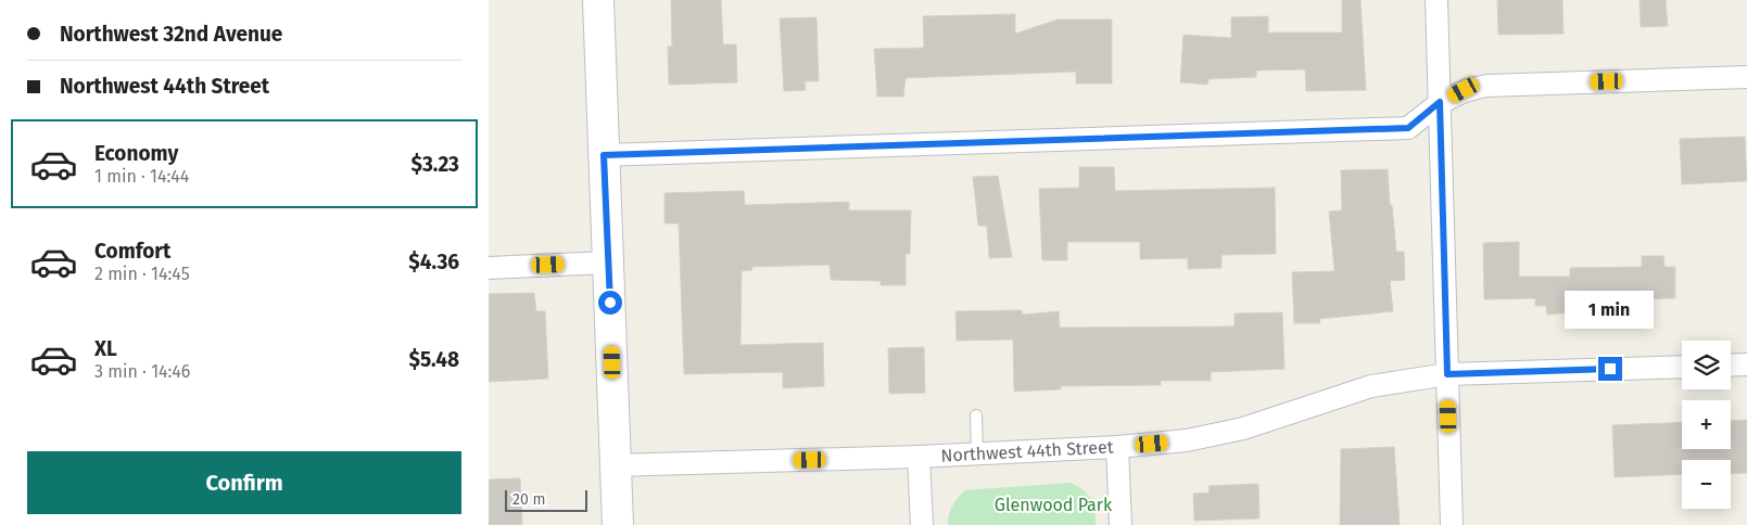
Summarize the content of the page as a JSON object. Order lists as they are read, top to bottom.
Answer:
{
  "streets": {
    "street": ["Northwest 44th Street"]
  },
  "parks": ["Glenwood Park"],
  "scale_bar": "20 m",
  "page": {
    "banner": ["Northwest 32nd Avenue", "Northwest 44th Street"],
    "list": [
      {
        "name": "Economy",
        "note": "1 min · 14:44",
        "value": "$3.23"
      },
      {
        "name": "Comfort",
        "note": "2 min · 14:45",
        "value": "$4.36"
      },
      {
        "name": "XL",
        "note": "3 min · 14:46",
        "value": "$5.48"
      }
    ],
    "bubble": "1 min",
    "map_buttons": ["+", "−"],
    "buttons": "Confirm",
    "scale": "20 m"
  }
}
